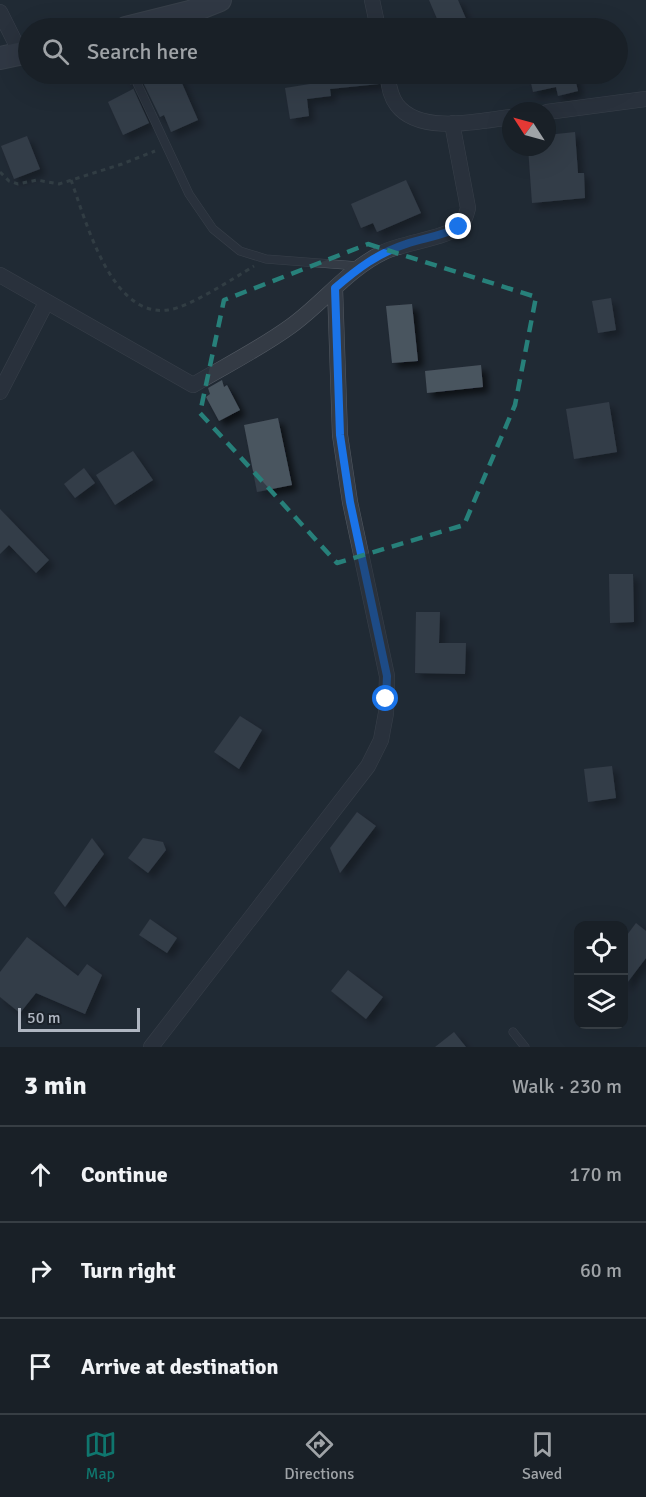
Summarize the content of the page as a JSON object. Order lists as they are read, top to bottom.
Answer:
{
  "scale_bar": "50 m",
  "north": "top left",
  "page": {
    "search": "Search here",
    "scale": "50 m",
    "heading": ["3 min", "Walk · 230 m"],
    "list": [
      ["Continue", "170 m"],
      ["Turn right", "60 m"],
      "Arrive at destination"
    ],
    "nav": ["Map", "Directions", "Saved"]
  }
}
